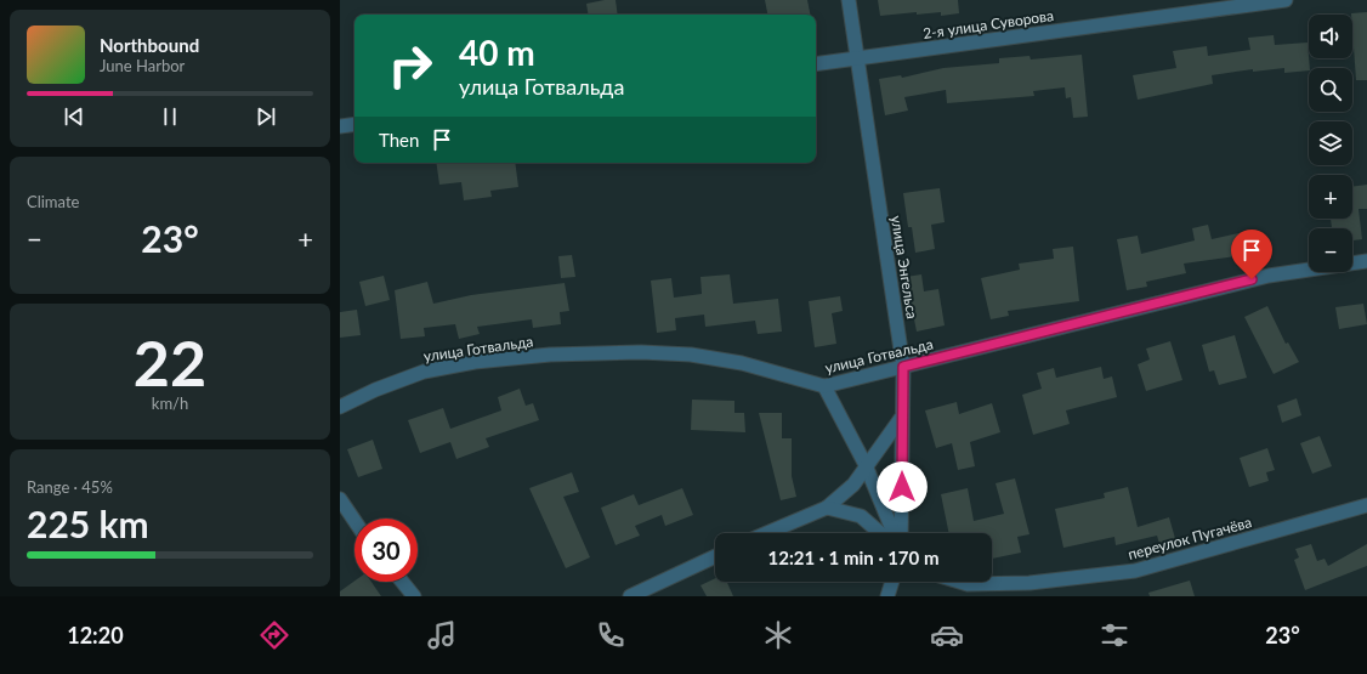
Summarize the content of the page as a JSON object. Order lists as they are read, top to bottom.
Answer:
{
  "streets": {
    "street": [
      "2-я улица Суворова",
      "улица Энгельса",
      "улица Готвальда",
      "переулок Пугачёва"
    ]
  },
  "crossings": [
    ["2-я улица Суворова", "улица Энгельса"],
    ["улица Энгельса", "улица Готвальда"]
  ],
  "page": {
    "map_buttons": ["+", "−"],
    "turn": ["40 m", "улица Готвальда"],
    "song": ["Northbound", "June Harbor"],
    "then": "Then",
    "tile": [
      "Climate",
      ["22", "km/h"],
      ["Range · 45%", "225 km"]
    ],
    "heat": ["−", "23°", "+"],
    "limit": "30",
    "trip": "12:21 · 1 min · 170 m",
    "tabs": ["12:20", "23°"]
  }
}
